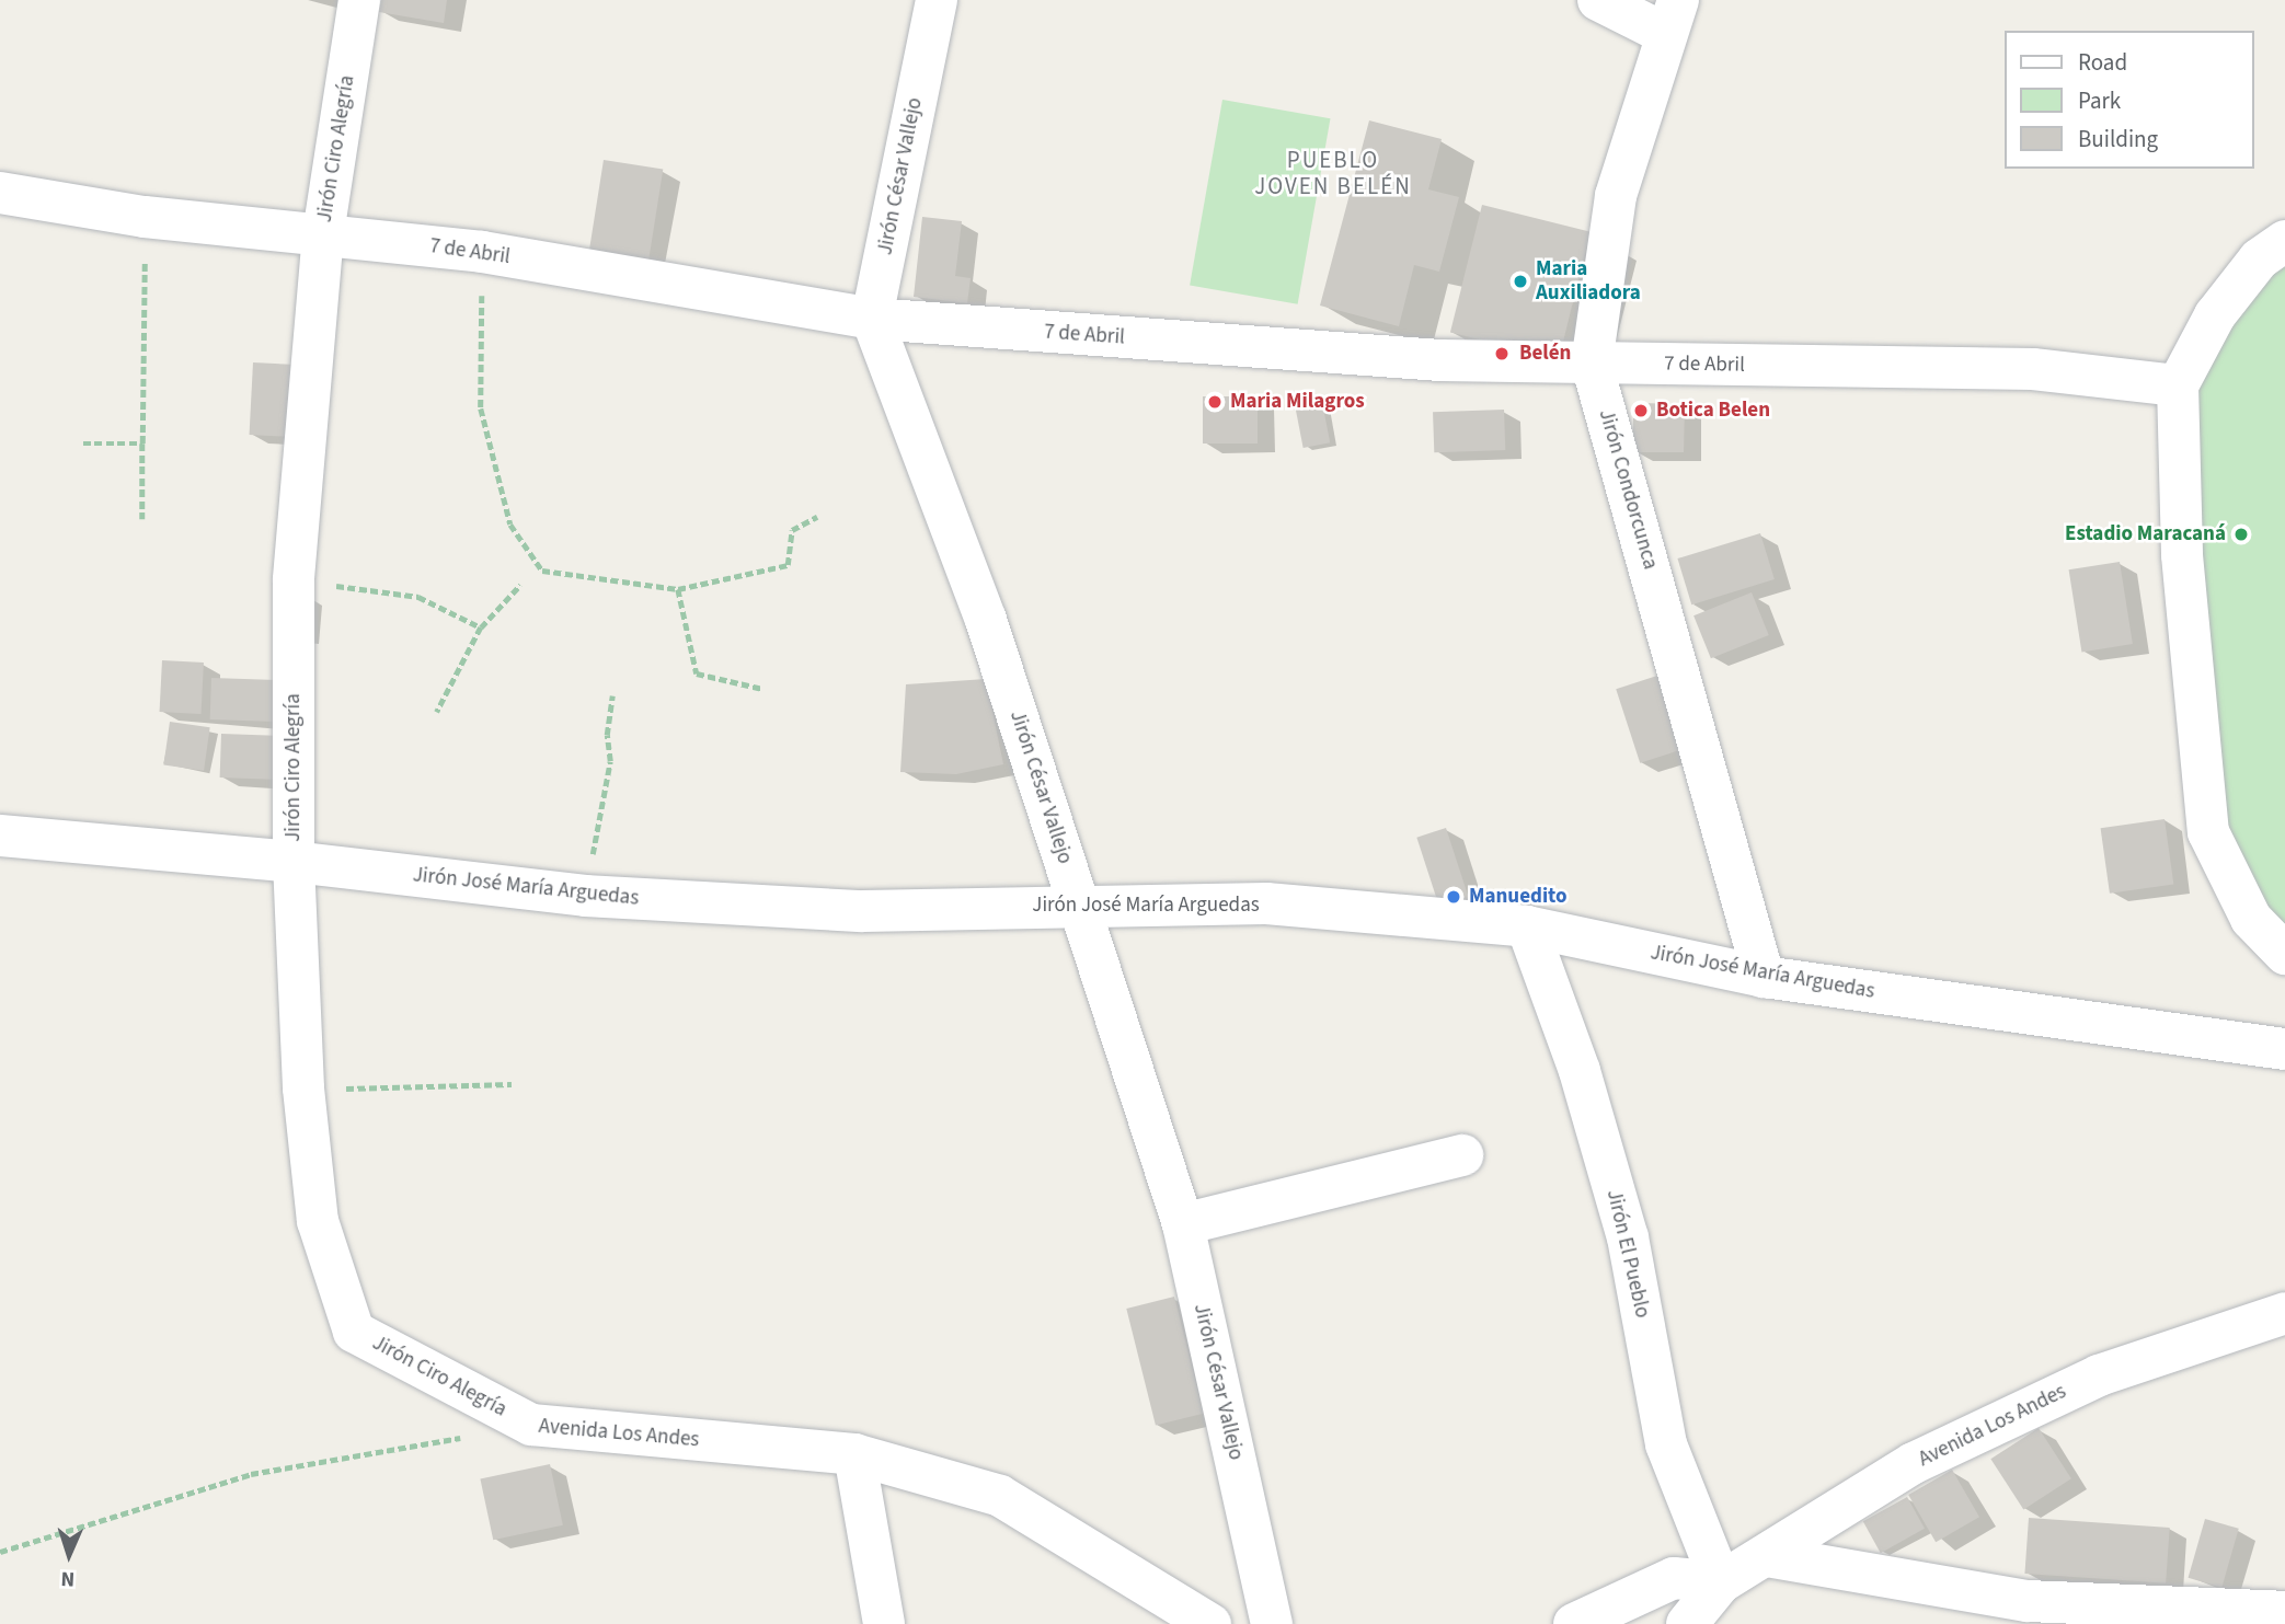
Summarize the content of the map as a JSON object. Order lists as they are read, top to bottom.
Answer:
{
  "streets": {
    "street": [
      "Jirón Ciro Alegría",
      "Jirón César Vallejo",
      "7 de Abril",
      "Jirón Condorcunca",
      "Jirón José María Arguedas",
      "Jirón El Pueblo",
      "Avenida Los Andes"
    ]
  },
  "crossings": [
    ["Jirón Ciro Alegría", "7 de Abril"],
    ["Jirón Ciro Alegría", "Jirón José María Arguedas"],
    ["Jirón Ciro Alegría", "Avenida Los Andes"],
    ["Jirón César Vallejo", "7 de Abril"],
    ["Jirón César Vallejo", "Jirón José María Arguedas"],
    ["7 de Abril", "Jirón Condorcunca"],
    ["Jirón Condorcunca", "Jirón José María Arguedas"],
    ["Jirón José María Arguedas", "Jirón El Pueblo"],
    ["Jirón El Pueblo", "Avenida Los Andes"]
  ],
  "districts": ["PUEBLO JOVEN BELÉN"],
  "places": [
    "Maria Auxiliadora",
    "Belén",
    "Maria Milagros",
    "Botica Belen",
    "Estadio Maracaná",
    "Manuedito"
  ],
  "legend": ["Road", "Park", "Building"],
  "north": "bottom"
}
